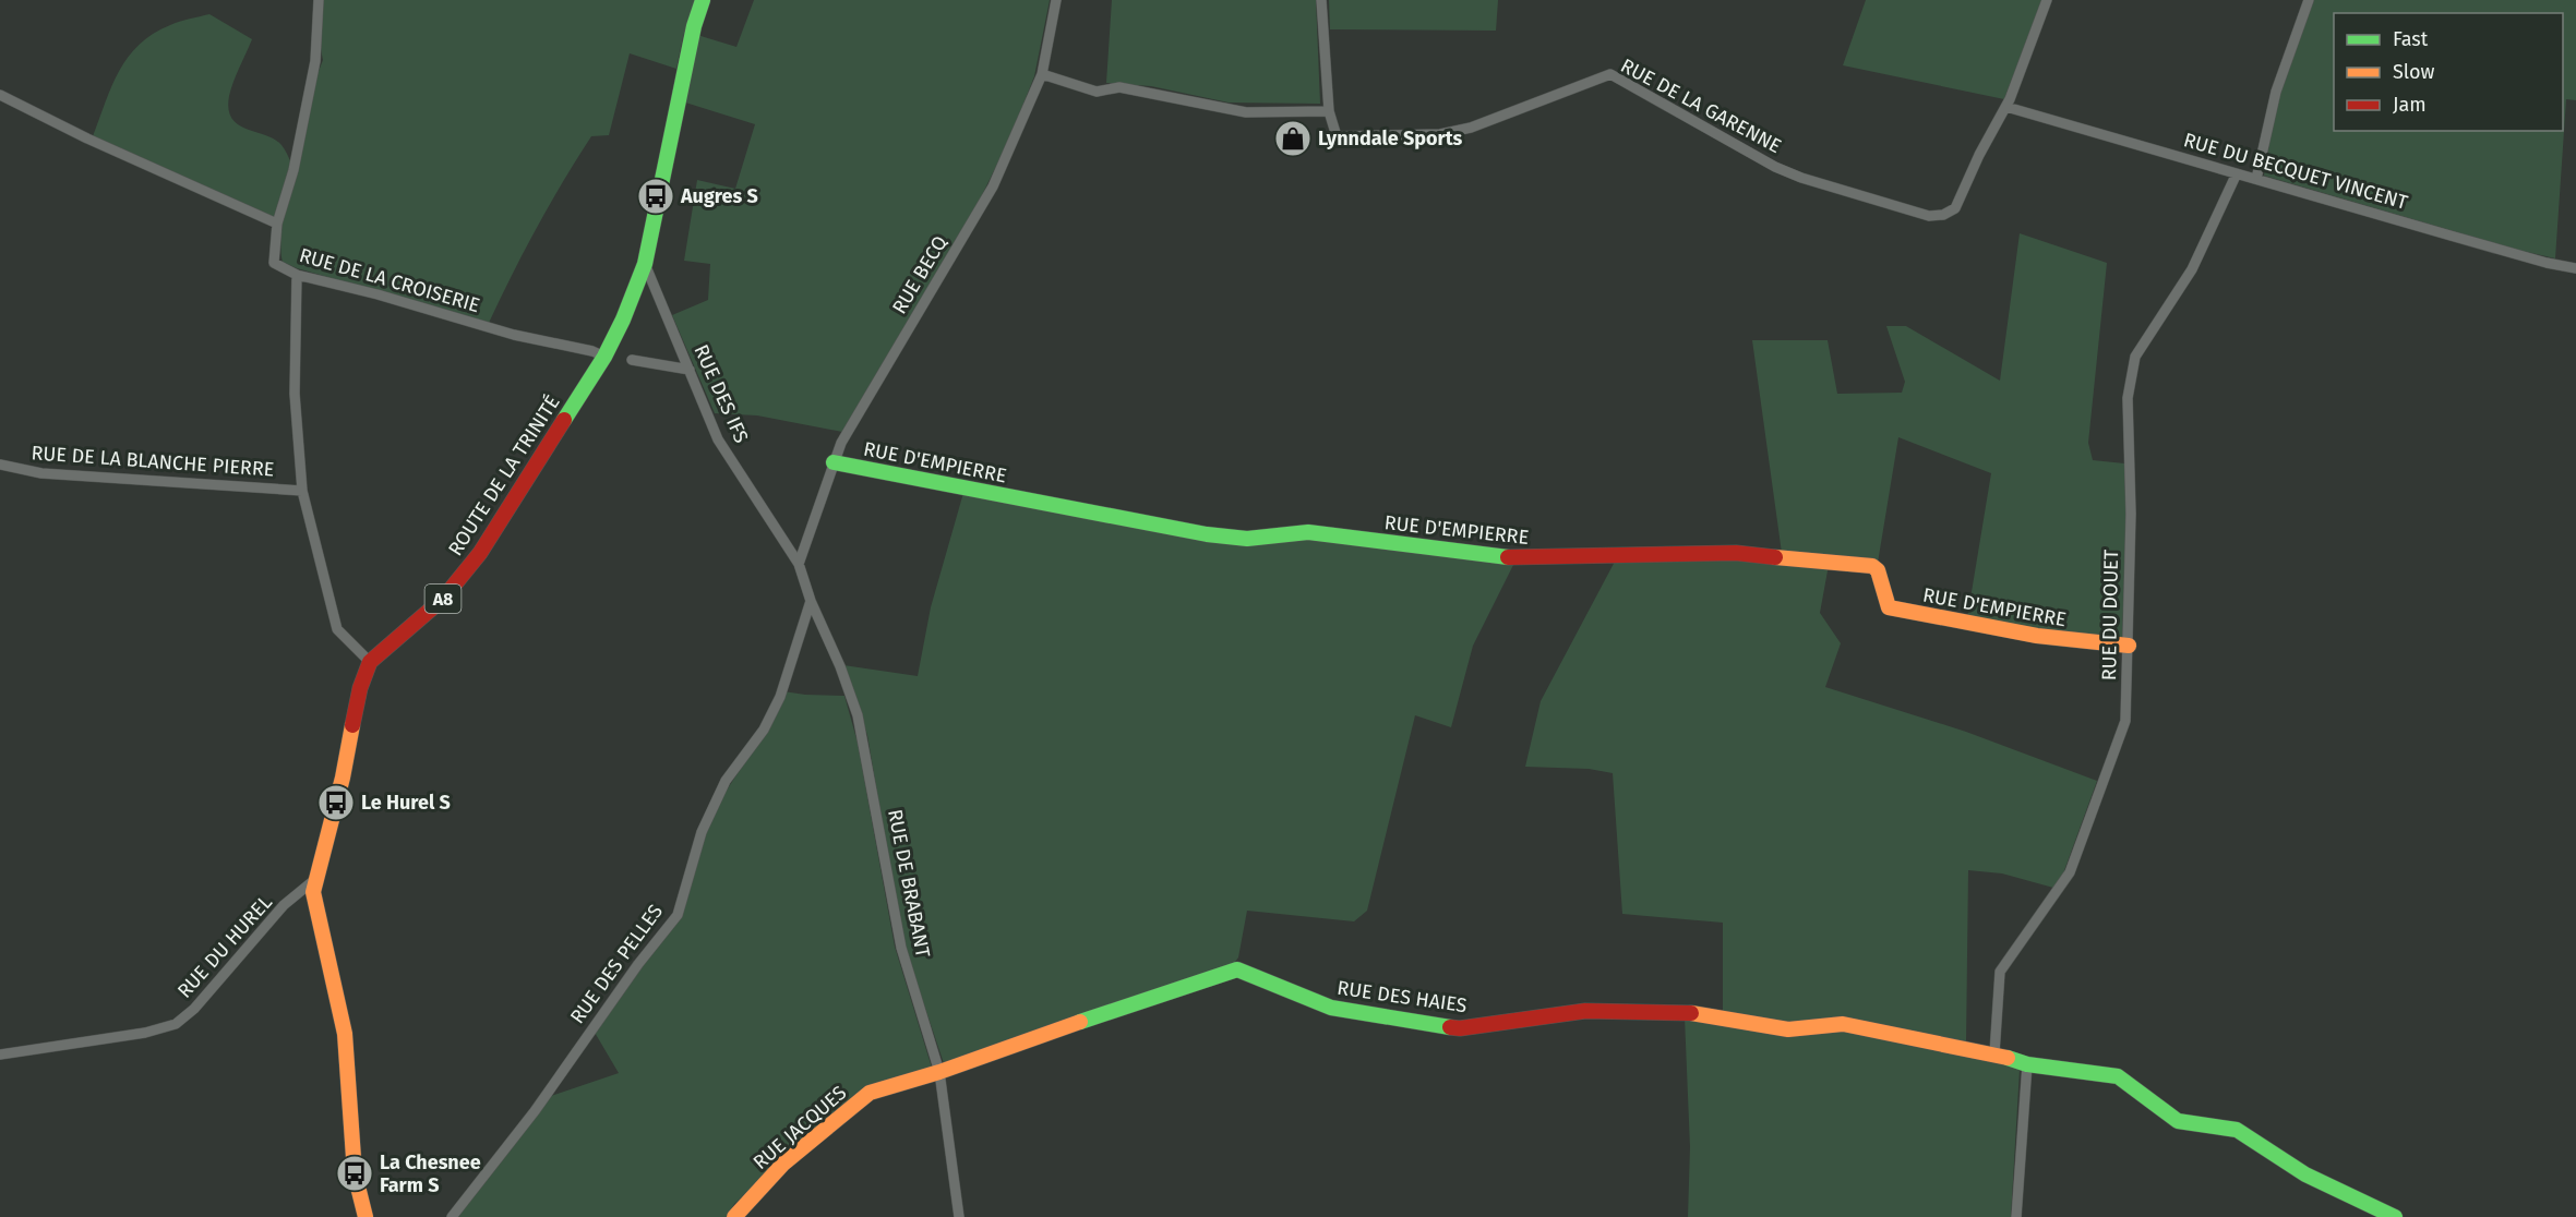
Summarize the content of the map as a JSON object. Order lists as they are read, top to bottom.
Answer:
{
  "streets": {
    "street": [
      "RUE DE LA GARENNE",
      "RUE DU BECQUET VINCENT",
      "RUE BECQ",
      "RUE DE LA CROISERIE",
      "RUE DES IFS",
      "RUE DE LA BLANCHE PIERRE",
      "RUE D'EMPIERRE",
      "ROUTE DE LA TRINITÉ",
      "A8",
      "RUE DU DOUET",
      "RUE DE BRABANT",
      "RUE DU HUREL",
      "RUE DES PELLES",
      "RUE DES HAIES",
      "RUE JACQUES"
    ]
  },
  "crossings": [
    ["RUE DE LA GARENNE", "RUE DU BECQUET VINCENT"],
    ["RUE DU BECQUET VINCENT", "RUE DU DOUET"],
    ["RUE BECQ", "RUE DES IFS"],
    ["RUE BECQ", "RUE D'EMPIERRE"],
    ["RUE BECQ", "RUE DE BRABANT"],
    ["RUE DE LA CROISERIE", "ROUTE DE LA TRINITÉ"],
    ["RUE DES IFS", "ROUTE DE LA TRINITÉ"],
    ["RUE DES IFS", "RUE DE BRABANT"],
    ["RUE D'EMPIERRE", "RUE DU DOUET"],
    ["ROUTE DE LA TRINITÉ", "RUE DU HUREL"],
    ["RUE DU DOUET", "RUE DES HAIES"],
    ["RUE DE BRABANT", "RUE DES PELLES"],
    ["RUE DE BRABANT", "RUE DES HAIES"],
    ["RUE DE BRABANT", "RUE JACQUES"],
    ["RUE DES HAIES", "RUE JACQUES"]
  ],
  "places": {
    "shop": ["Lynndale Sports"],
    "bus stop": ["Augres S", "Le Hurel S", "La Chesnee Farm S"]
  },
  "legend": ["Fast", "Slow", "Jam"]
}
